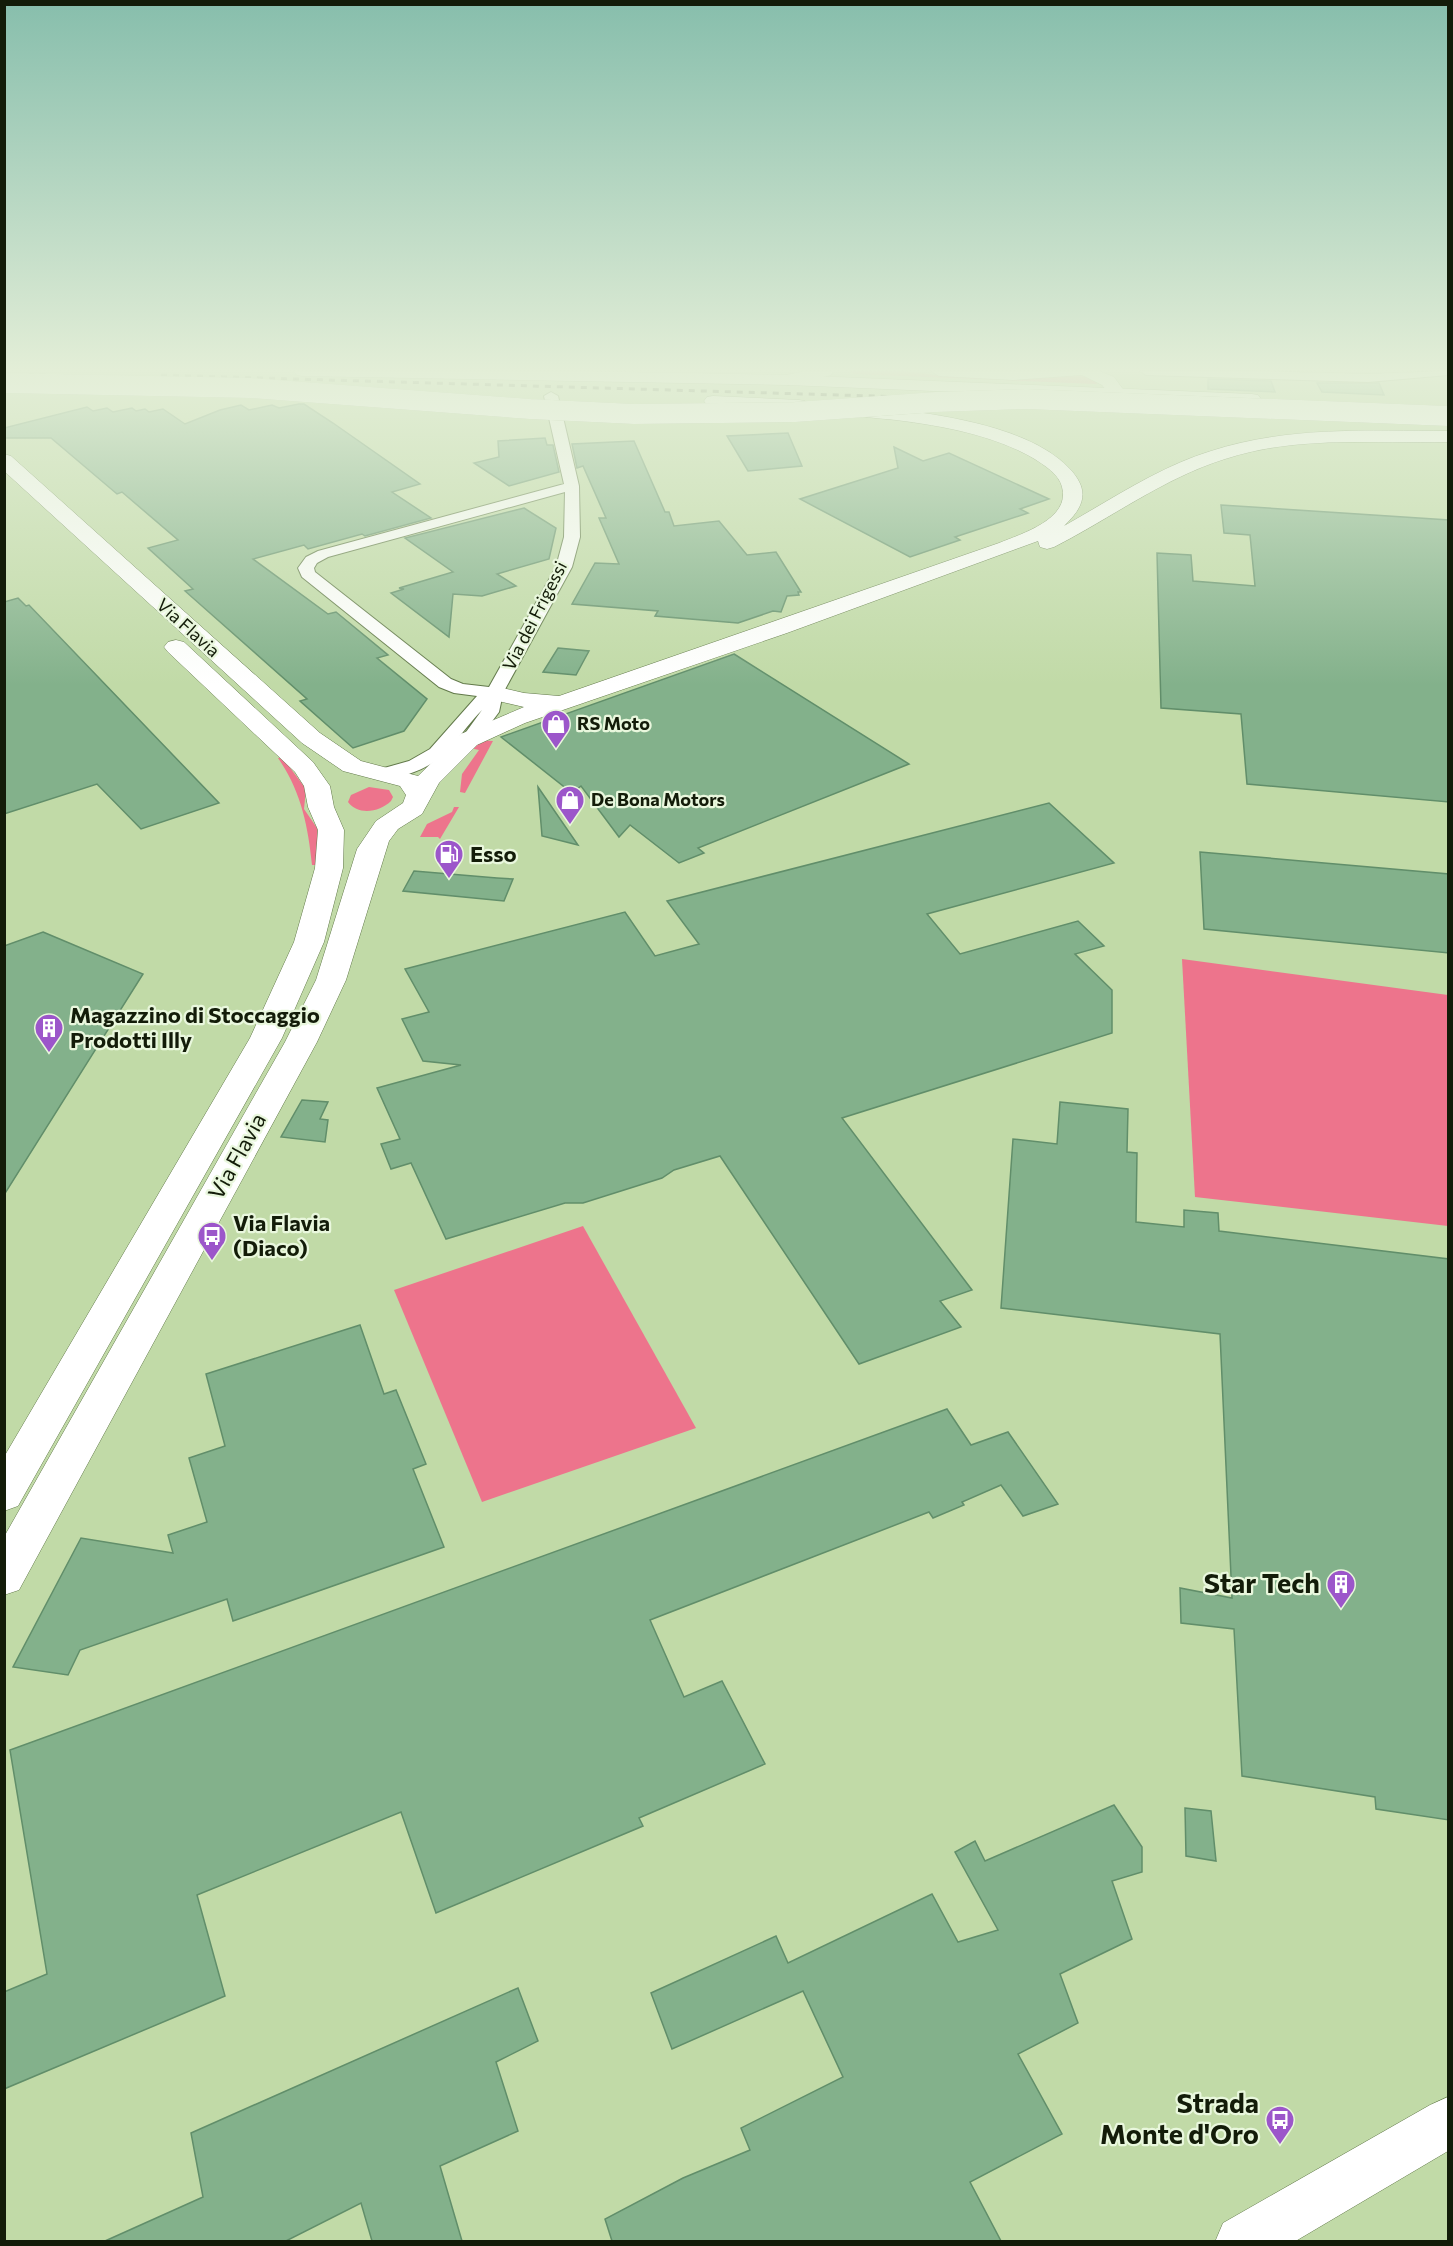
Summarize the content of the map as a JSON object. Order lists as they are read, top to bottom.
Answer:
{
  "streets": {
    "main road": ["Via Flavia"],
    "street": ["Via dei Frigessi"]
  },
  "crossings": [
    ["Via dei Frigessi", "Via Flavia"]
  ],
  "places": {
    "shop": ["RS Moto", "De Bona Motors"],
    "fuel station": ["Esso"],
    "building": ["Magazzino di Stoccaggio Prodotti Illy", "Star Tech"],
    "bus stop": ["Via Flavia (Diaco)", "Strada Monte d'Oro"]
  }
}
